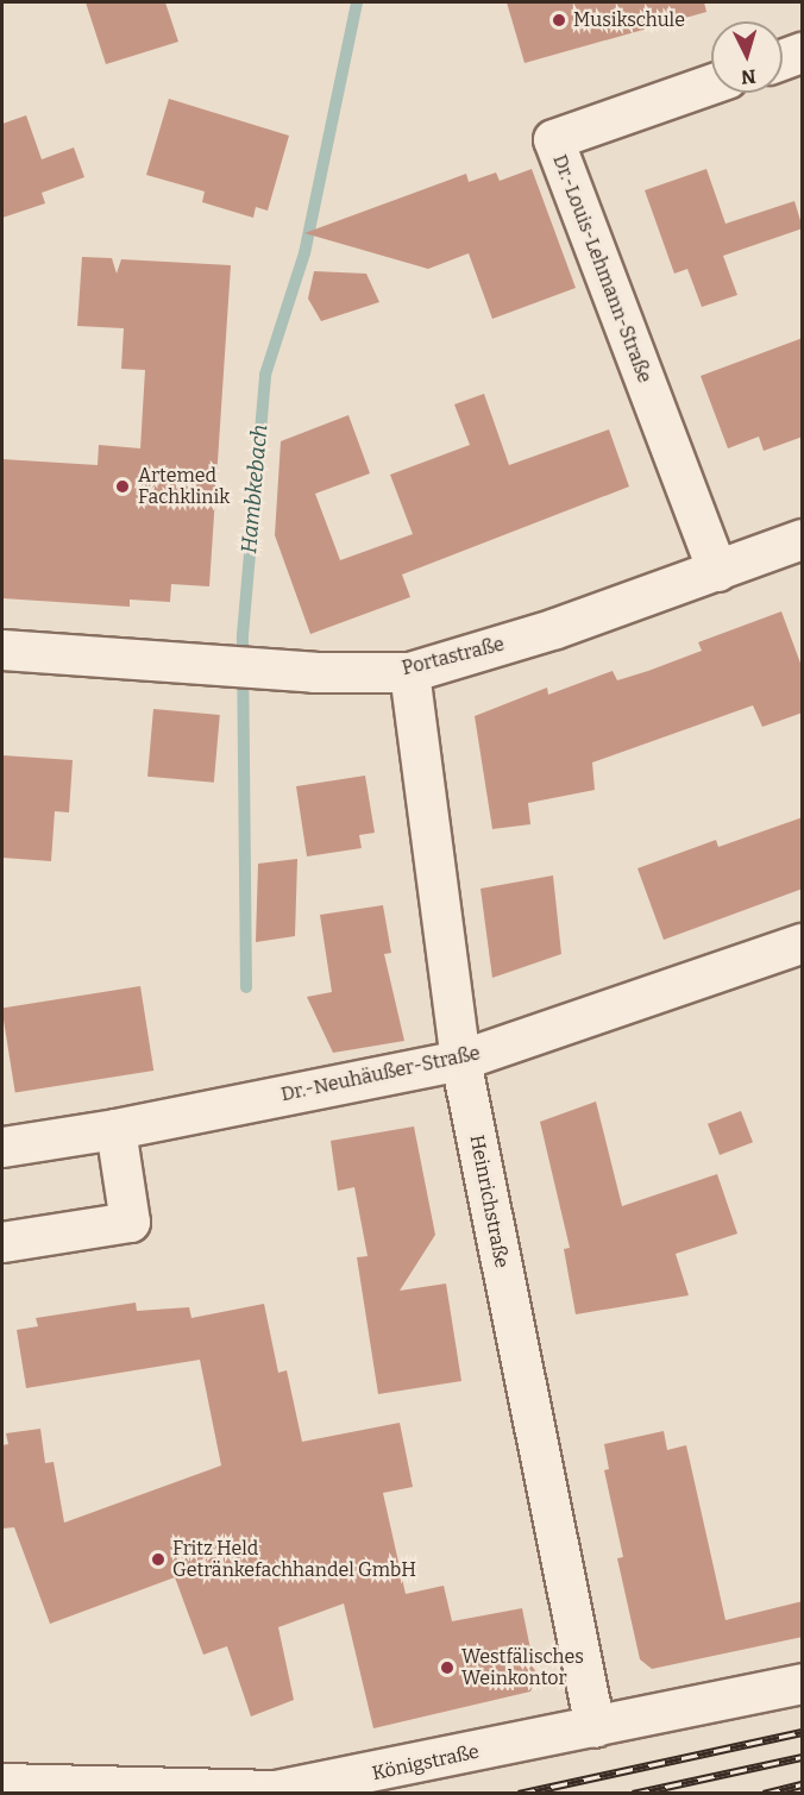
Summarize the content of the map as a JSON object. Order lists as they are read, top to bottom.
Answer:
{
  "streets": {
    "street": [
      "Dr.-Louis-Lehmann-Straße",
      "Portastraße",
      "Dr.-Neuhäußer-Straße",
      "Heinrichstraße",
      "Königstraße"
    ]
  },
  "crossings": [
    ["Dr.-Louis-Lehmann-Straße", "Portastraße"],
    ["Portastraße", "Heinrichstraße"],
    ["Dr.-Neuhäußer-Straße", "Heinrichstraße"],
    ["Heinrichstraße", "Königstraße"]
  ],
  "water": ["Hambkebach"],
  "places": [
    "Musikschule",
    "Artemed Fachklinik",
    "Fritz Held Getränkefachhandel GmbH",
    "Westfälisches Weinkontor"
  ],
  "north": "bottom"
}
